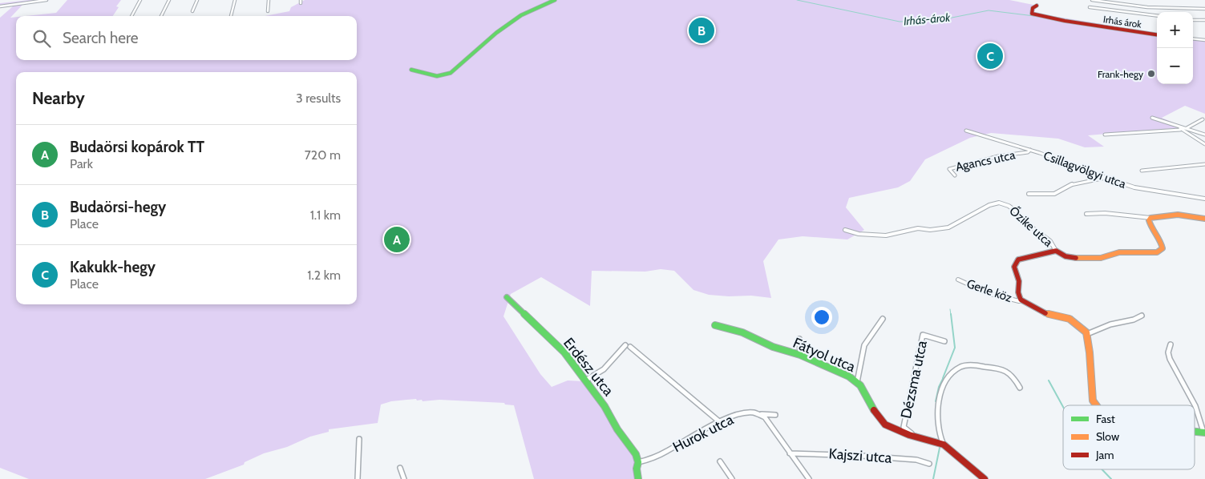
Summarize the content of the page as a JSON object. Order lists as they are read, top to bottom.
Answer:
{
  "streets": {
    "street": [
      "Irhás árok",
      "Agancs utca",
      "Csillagvölgyi utca",
      "Őzike utca",
      "Gerle köz",
      "Fátyol utca",
      "Erdész utca",
      "Dézsma utca",
      "Hurok utca",
      "Kajszi utca"
    ]
  },
  "crossings": [
    ["Agancs utca", "Csillagvölgyi utca"],
    ["Csillagvölgyi utca", "Őzike utca"],
    ["Fátyol utca", "Dézsma utca"],
    ["Erdész utca", "Hurok utca"]
  ],
  "water": ["Irhás-árok"],
  "places": ["Frank-hegy"],
  "legend": ["Fast", "Slow", "Jam"],
  "page": {
    "map_buttons": ["+", "−"],
    "pins": ["B", "C", "A"],
    "search": "Search here",
    "heading": ["Nearby", "3 results"],
    "list": [
      {
        "mark": "A",
        "name": "Budaörsi kopárok TT",
        "note": "Park",
        "value": "720 m"
      },
      {
        "mark": "B",
        "name": "Budaörsi-hegy",
        "note": "Place",
        "value": "1.1 km"
      },
      {
        "mark": "C",
        "name": "Kakukk-hegy",
        "note": "Place",
        "value": "1.2 km"
      }
    ]
  }
}
